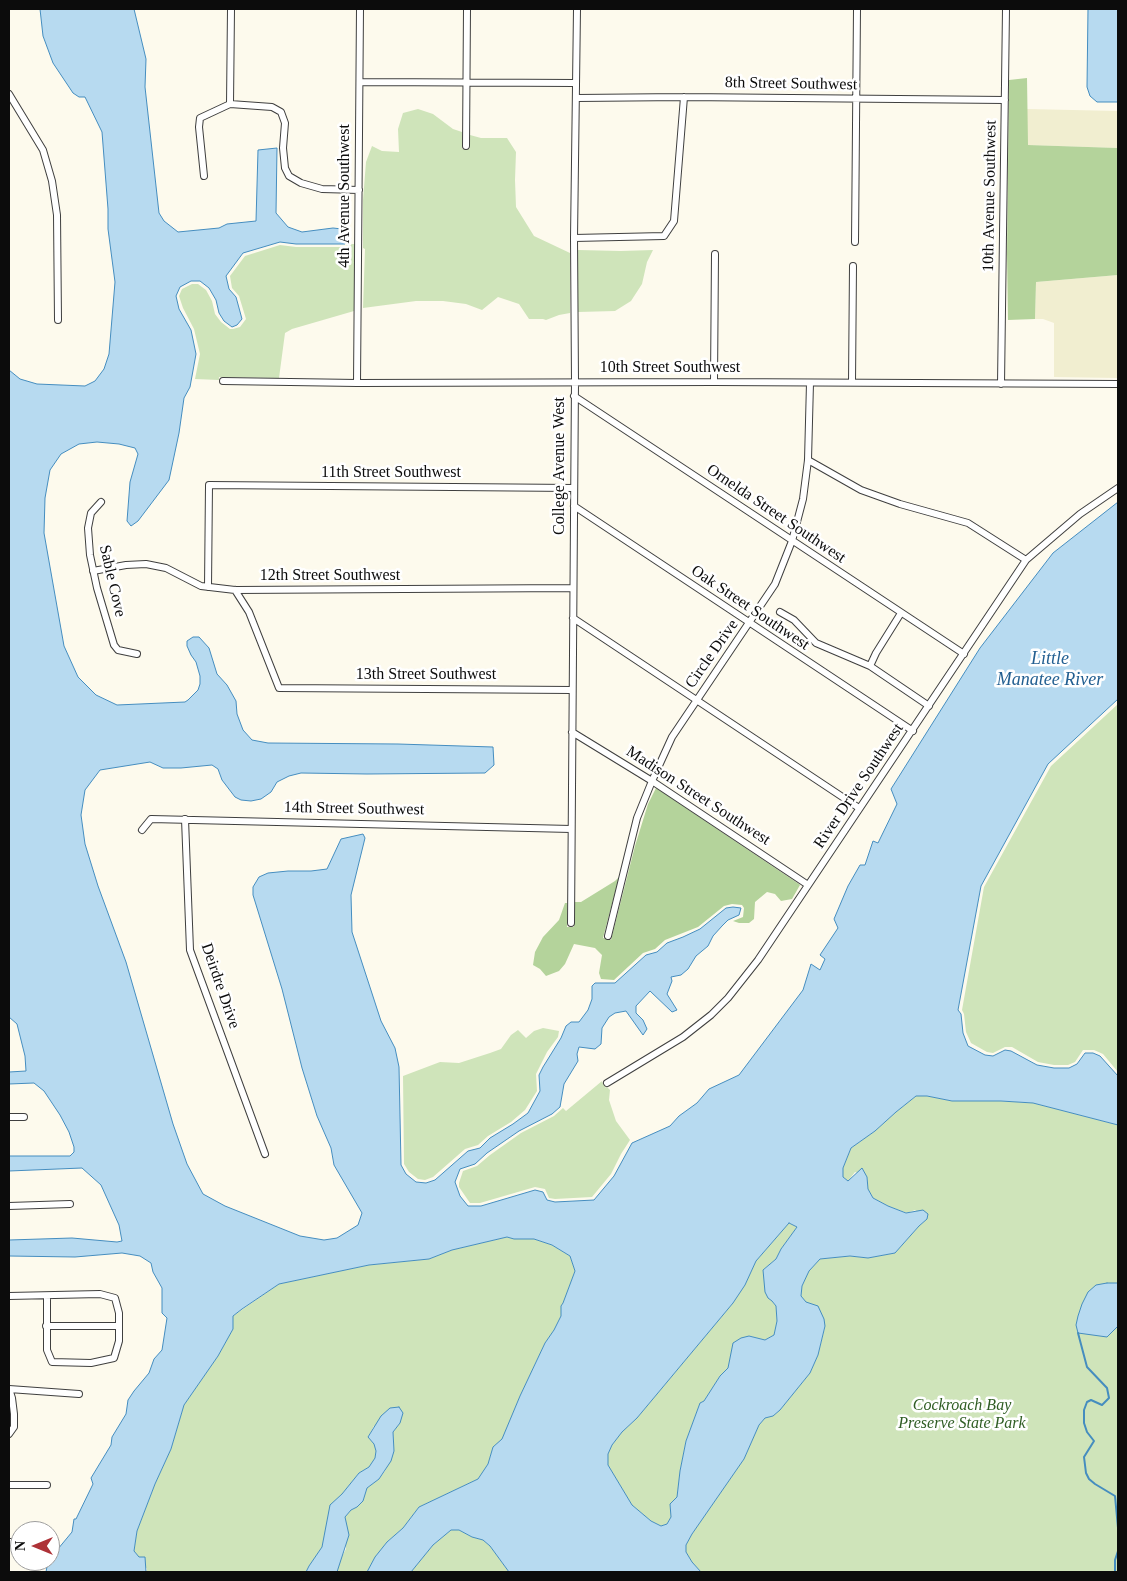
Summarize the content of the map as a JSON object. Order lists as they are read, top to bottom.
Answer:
{
  "streets": {
    "street": [
      "8th Street Southwest",
      "4th Avenue Southwest",
      "10th Avenue Southwest",
      "10th Street Southwest",
      "College Avenue West",
      "11th Street Southwest",
      "Ornelda Street Southwest",
      "12th Street Southwest",
      "Sable Cove",
      "Oak Street Southwest",
      "Circle Drive",
      "13th Street Southwest",
      "River Drive Southwest",
      "Madison Street Southwest",
      "14th Street Southwest",
      "Deirdre Drive"
    ]
  },
  "crossings": [
    ["8th Street Southwest", "10th Avenue Southwest"],
    ["8th Street Southwest", "College Avenue West"],
    ["4th Avenue Southwest", "10th Street Southwest"],
    ["10th Avenue Southwest", "10th Street Southwest"],
    ["10th Street Southwest", "College Avenue West"],
    ["10th Street Southwest", "Circle Drive"],
    ["College Avenue West", "11th Street Southwest"],
    ["College Avenue West", "Ornelda Street Southwest"],
    ["College Avenue West", "12th Street Southwest"],
    ["College Avenue West", "Oak Street Southwest"],
    ["College Avenue West", "13th Street Southwest"],
    ["College Avenue West", "Madison Street Southwest"],
    ["College Avenue West", "14th Street Southwest"],
    ["11th Street Southwest", "12th Street Southwest"],
    ["Ornelda Street Southwest", "Circle Drive"],
    ["Ornelda Street Southwest", "River Drive Southwest"],
    ["12th Street Southwest", "Sable Cove"],
    ["12th Street Southwest", "13th Street Southwest"],
    ["Oak Street Southwest", "Circle Drive"],
    ["Oak Street Southwest", "River Drive Southwest"],
    ["Circle Drive", "Madison Street Southwest"],
    ["River Drive Southwest", "Madison Street Southwest"],
    ["14th Street Southwest", "Deirdre Drive"]
  ],
  "water": ["Little Manatee River"],
  "parks": ["Cockroach Bay Preserve State Park"],
  "north": "left"
}
